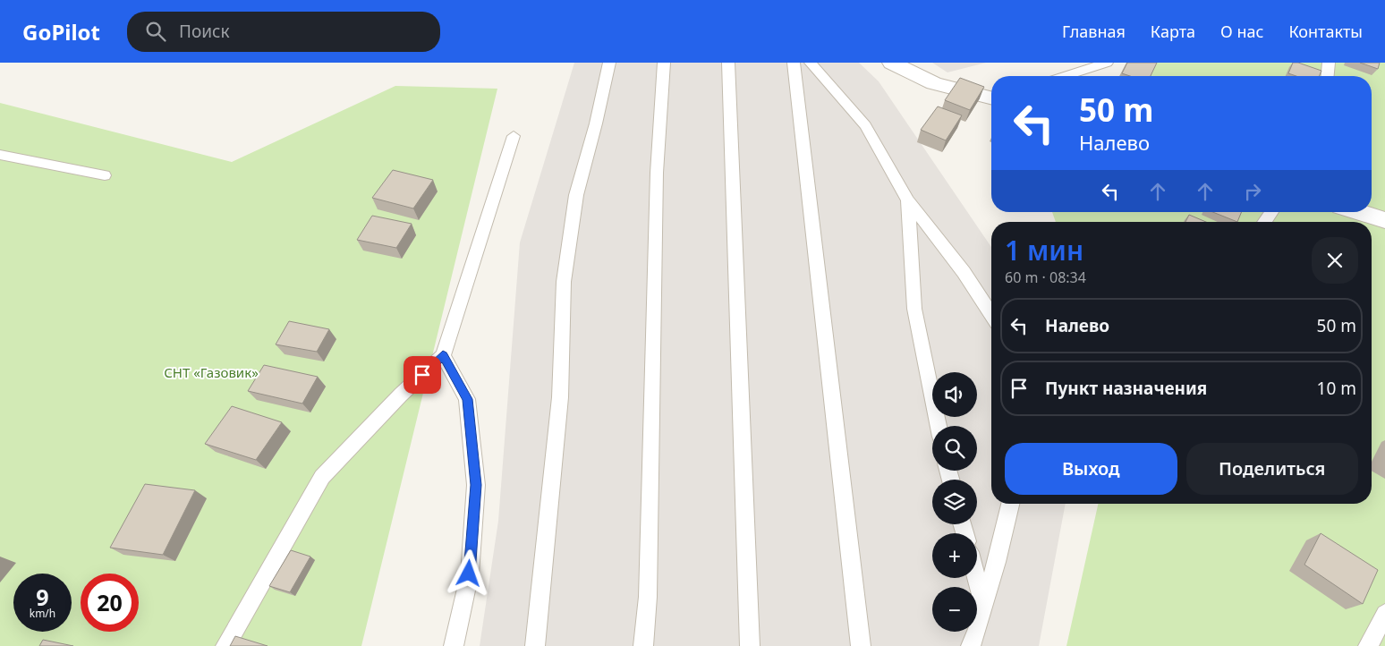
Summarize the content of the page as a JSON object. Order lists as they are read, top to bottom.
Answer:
{
  "parks": ["СНТ «Газовик»"],
  "page": {
    "header": "GoPilot",
    "search": "Поиск",
    "nav": [
      "Главная",
      "Карта",
      "О нас",
      "Контакты"
    ],
    "turn": ["50 m", "Налево"],
    "heading": ["1 мин", "60 m · 08:34"],
    "list": [
      {
        "name": "Налево",
        "value": "50 m"
      },
      {
        "name": "Пункт назначения",
        "value": "10 m"
      }
    ],
    "map_buttons": ["+", "−"],
    "buttons": ["Выход", "Поделиться"],
    "speed": "9 km/h",
    "limit": "20"
  }
}
